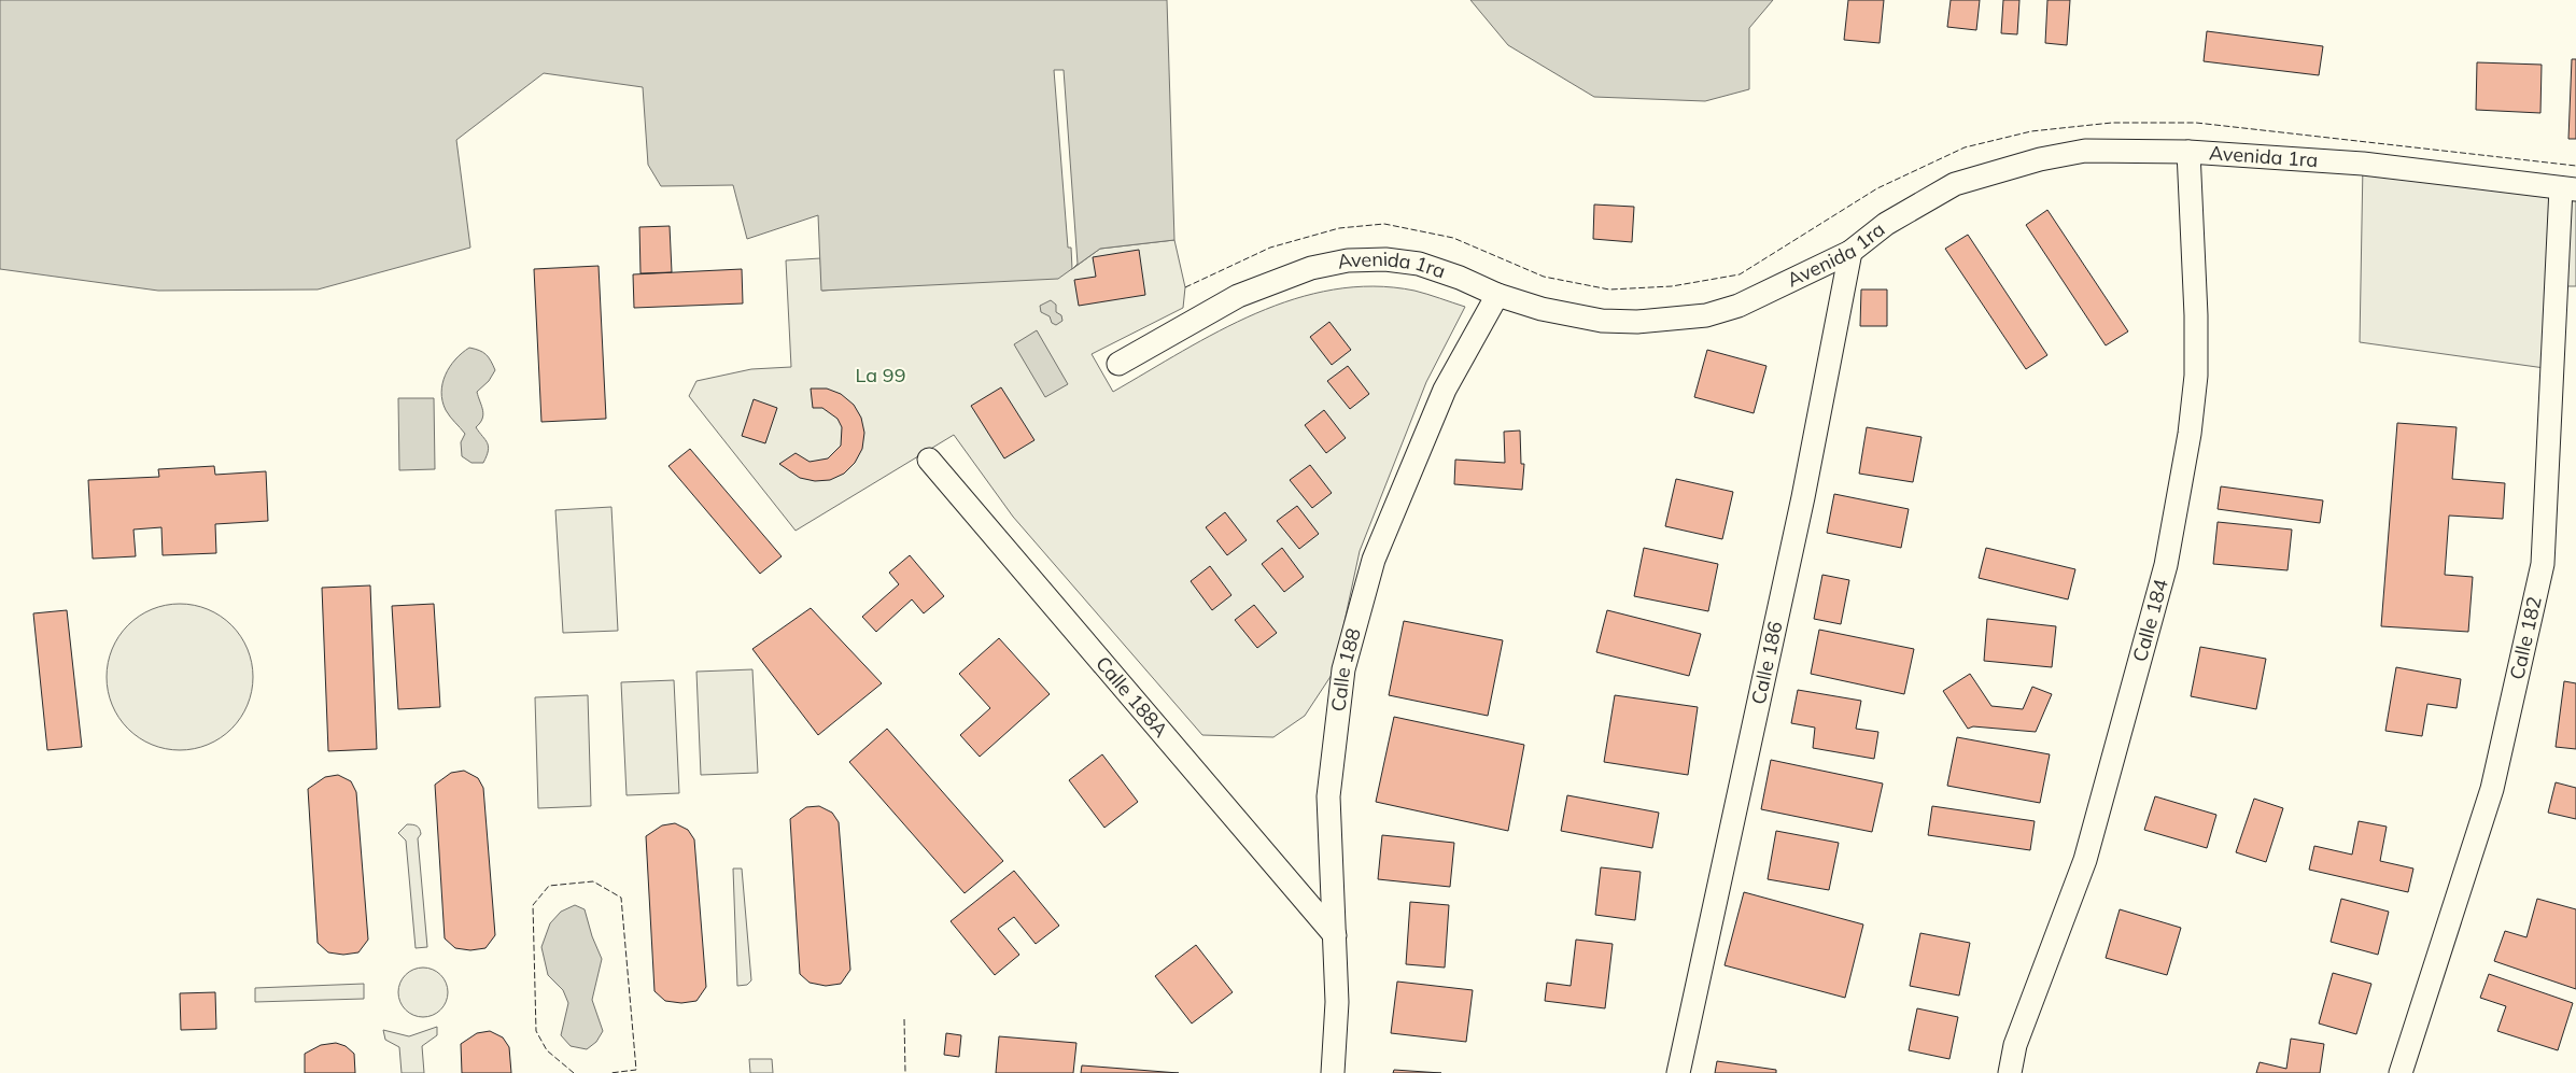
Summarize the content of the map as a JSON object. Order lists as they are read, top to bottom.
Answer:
{
  "streets": {
    "street": [
      "Avenida 1ra",
      "Calle 184",
      "Calle 182",
      "Calle 186",
      "Calle 188",
      "Calle 188A"
    ]
  },
  "crossings": [
    ["Avenida 1ra", "Calle 184"],
    ["Avenida 1ra", "Calle 182"],
    ["Avenida 1ra", "Calle 186"],
    ["Avenida 1ra", "Calle 188"],
    ["Calle 188", "Calle 188A"]
  ],
  "parks": ["La 99"]
}
